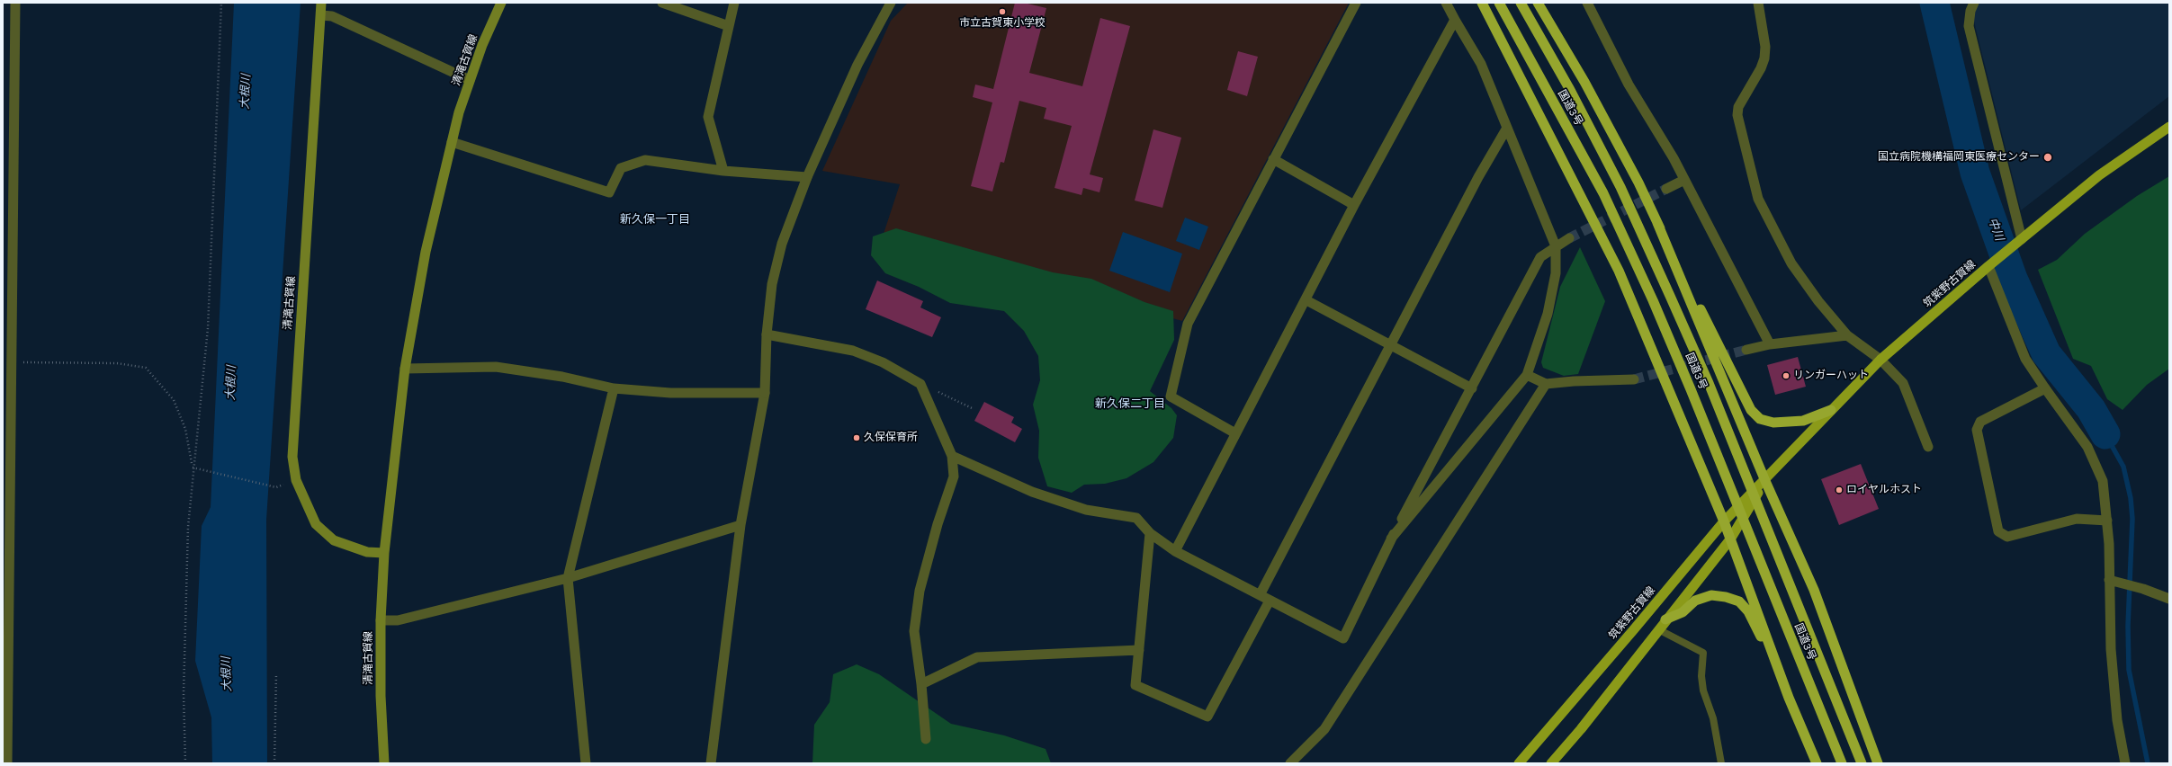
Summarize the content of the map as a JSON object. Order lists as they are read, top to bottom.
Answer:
{
  "streets": {
    "highway": ["国道3号"],
    "main road": ["清滝古賀線", "筑紫野古賀線"]
  },
  "districts": ["新久保一丁目", "新久保二丁目"],
  "water": ["大根川", "中川"],
  "places": [
    "市立古賀東小学校",
    "国立病院機構福岡東医療センター",
    "リンガーハット",
    "久保保育所",
    "ロイヤルホスト"
  ]
}
